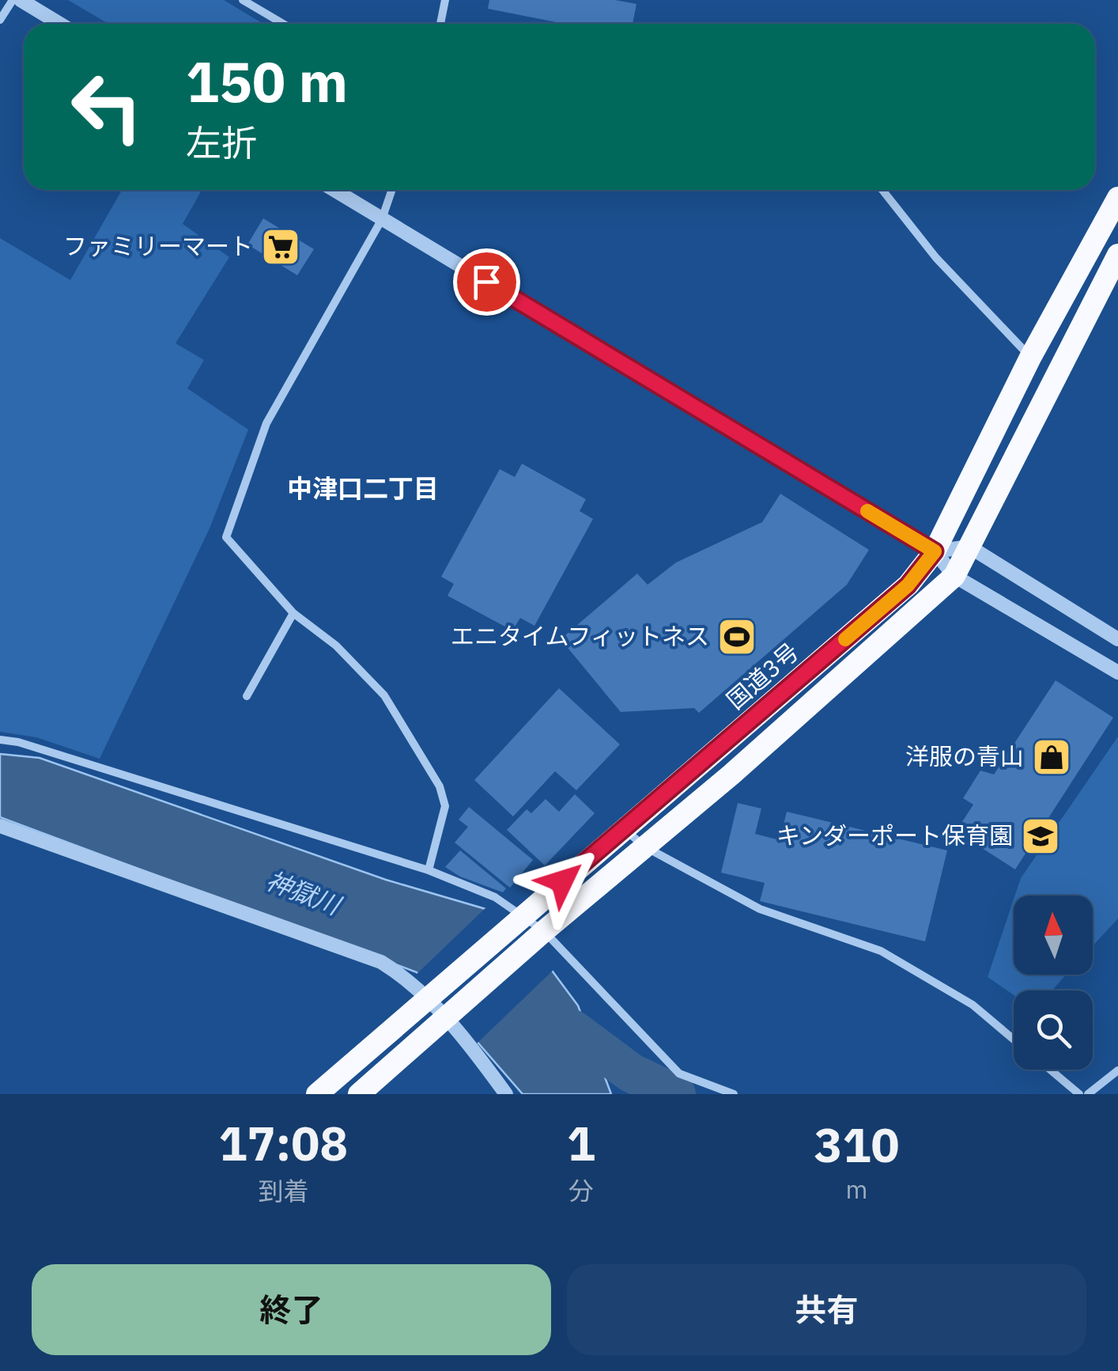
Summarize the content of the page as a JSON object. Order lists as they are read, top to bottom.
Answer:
{
  "streets": {
    "highway": ["国道3号"]
  },
  "districts": ["中津口二丁目"],
  "water": ["神獄川"],
  "places": {
    "supermarket": ["ファミリーマート"],
    "sports": ["エニタイムフィットネス"],
    "shop": ["洋服の青山"],
    "school or university": ["キンダーポート保育園"]
  },
  "north": "top",
  "page": {
    "turn": ["150 m", "左折"],
    "eta": [
      "17:08",
      "到着",
      "1",
      "分",
      "310",
      "m"
    ],
    "buttons": ["終了", "共有"]
  }
}
